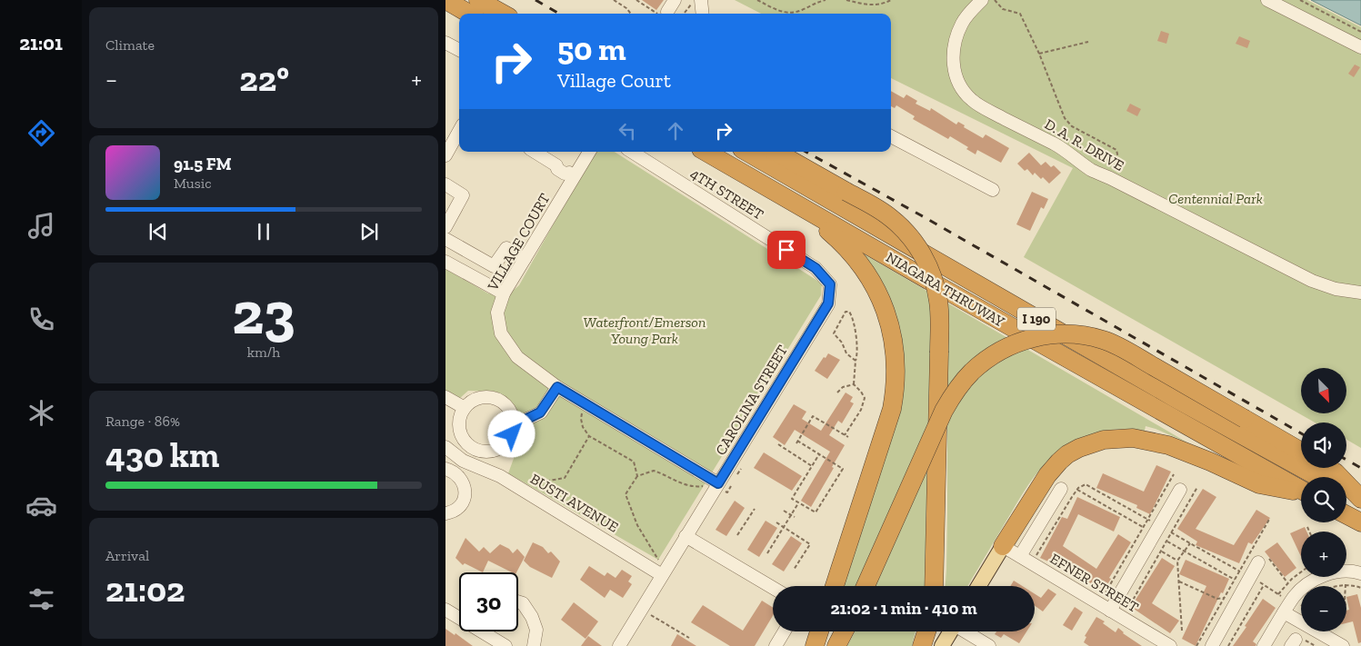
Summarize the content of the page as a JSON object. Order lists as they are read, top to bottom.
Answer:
{
  "streets": {
    "highway": ["NIAGARA THRUWAY", "I 190"],
    "street": [
      "D. A. R. DRIVE",
      "4TH STREET",
      "VILLAGE COURT",
      "CAROLINA STREET",
      "BUSTI AVENUE",
      "EFNER STREET"
    ]
  },
  "crossings": [
    ["4TH STREET", "CAROLINA STREET"],
    ["VILLAGE COURT", "CAROLINA STREET"],
    ["CAROLINA STREET", "BUSTI AVENUE"]
  ],
  "parks": ["Centennial Park", "Waterfront/Emerson Young Park"],
  "north": "bottom right",
  "page": {
    "tabs": "21:01",
    "tile": [
      "Climate",
      ["23", "km/h"],
      ["Range · 86%", "430 km"],
      ["Arrival", "21:02"]
    ],
    "turn": ["50 m", "Village Court"],
    "heat": ["−", "22°", "+"],
    "song": ["91.5 FM", "Music"],
    "map_buttons": ["+", "−"],
    "limit": "30",
    "trip": "21:02 · 1 min · 410 m"
  }
}
